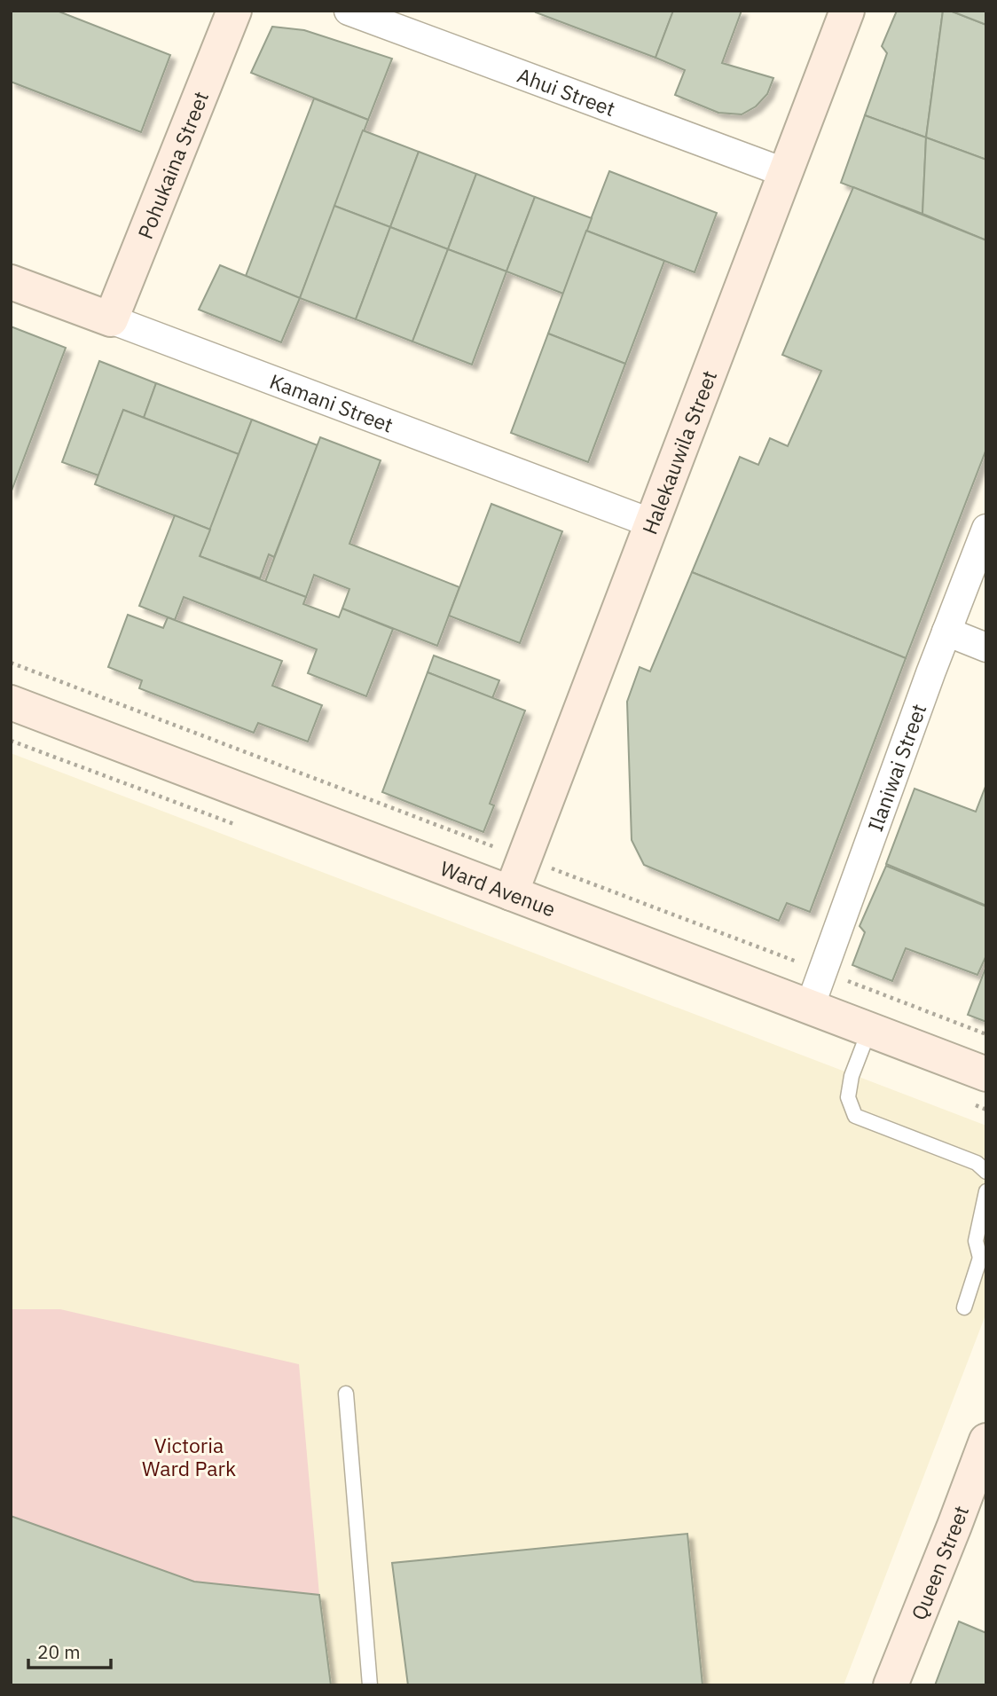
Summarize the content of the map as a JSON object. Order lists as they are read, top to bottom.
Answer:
{
  "streets": {
    "street": [
      "Ahui Street",
      "Pohukaina Street",
      "Kamani Street",
      "Halekauwila Street",
      "Ilaniwai Street",
      "Ward Avenue",
      "Queen Street"
    ]
  },
  "crossings": [
    ["Ahui Street", "Halekauwila Street"],
    ["Pohukaina Street", "Kamani Street"],
    ["Kamani Street", "Halekauwila Street"],
    ["Halekauwila Street", "Ward Avenue"],
    ["Ilaniwai Street", "Ward Avenue"]
  ],
  "parks": ["Victoria Ward Park"],
  "scale_bar": "20 m"
}
